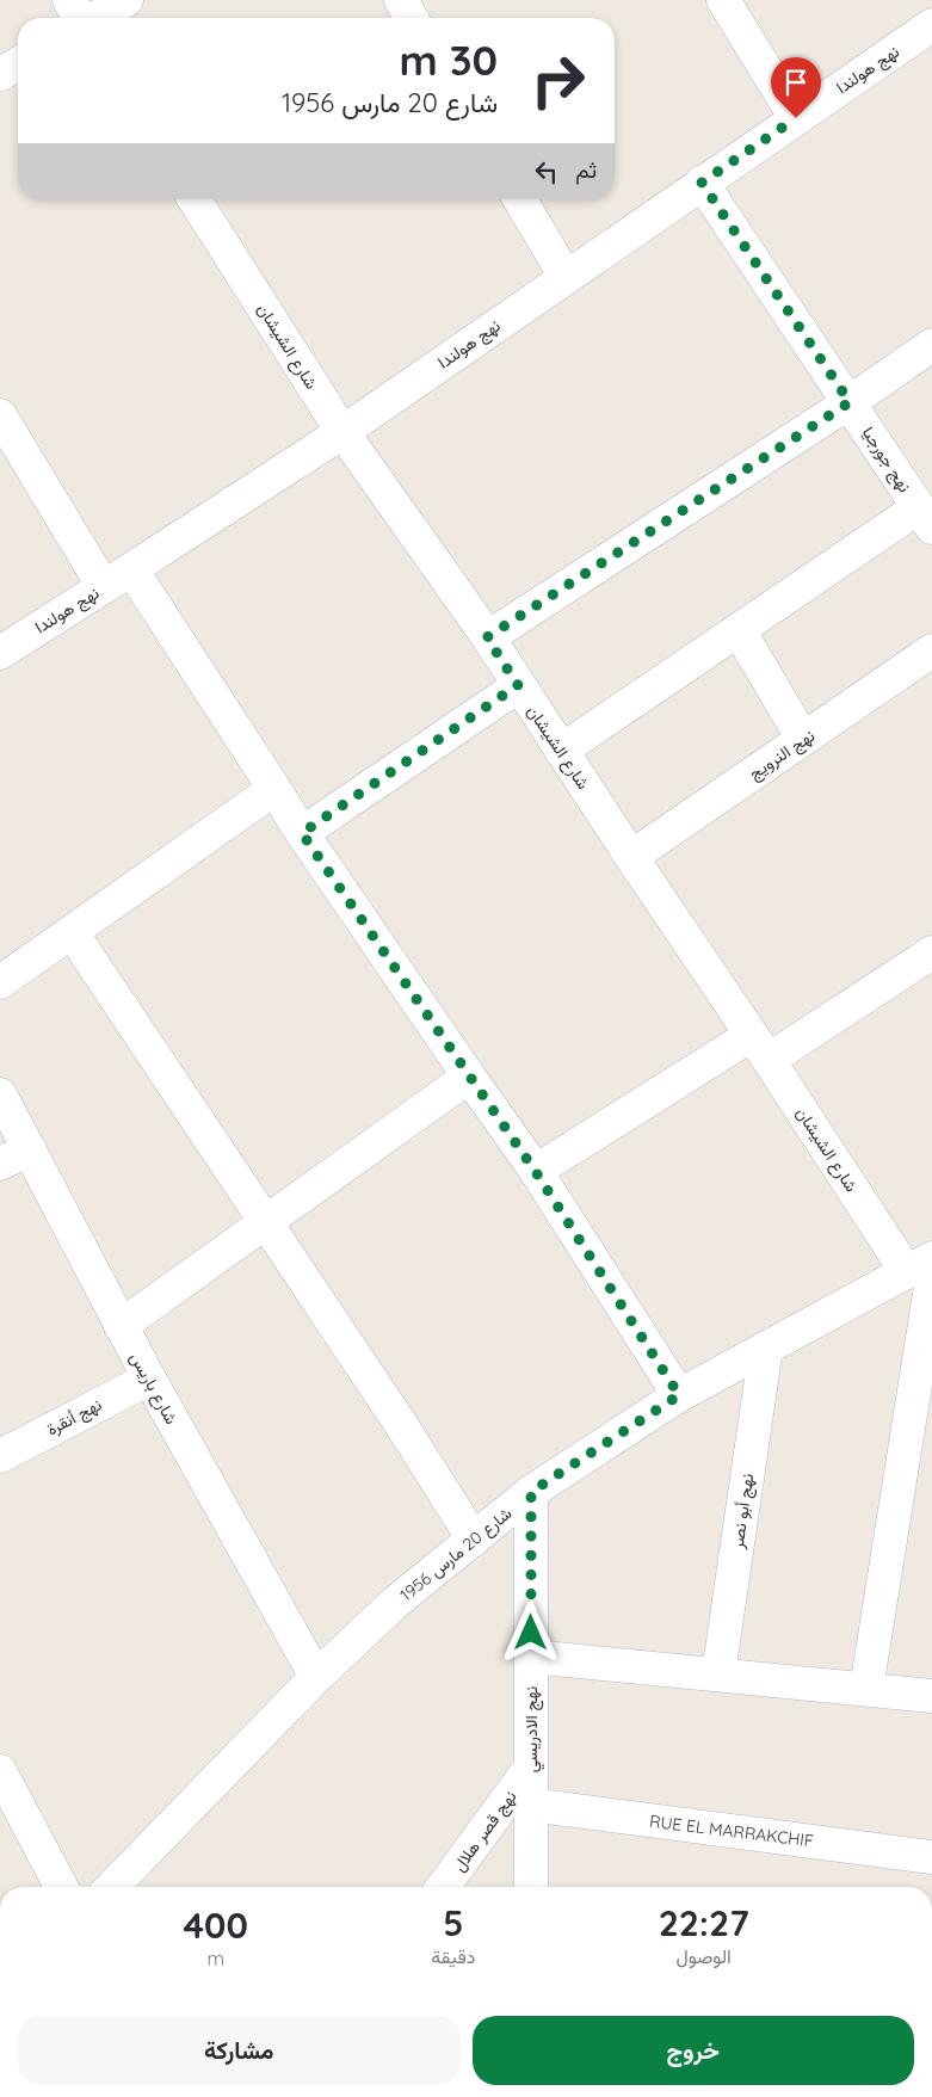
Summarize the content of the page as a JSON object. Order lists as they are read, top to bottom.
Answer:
{
  "streets": {
    "street": [
      "نهج هولندا",
      "شارع الشيشان",
      "نهج جورجيا",
      "نهج النرويج",
      "شارع باريس",
      "نهج أنقرة",
      "نهج أبو نصر",
      "شارع 20 مارس 1956",
      "نهج الادريسي",
      "نهج قصر هلال",
      "RUE EL MARRAKCHIF"
    ]
  },
  "crossings": [
    ["نهج هولندا", "شارع الشيشان"],
    ["نهج هولندا", "نهج جورجيا"],
    ["شارع الشيشان", "نهج النرويج"],
    ["شارع الشيشان", "شارع 20 مارس 1956"],
    ["شارع باريس", "نهج أنقرة"],
    ["شارع باريس", "شارع 20 مارس 1956"],
    ["نهج أبو نصر", "شارع 20 مارس 1956"],
    ["شارع 20 مارس 1956", "نهج الادريسي"],
    ["نهج الادريسي", "نهج قصر هلال"],
    ["نهج الادريسي", "RUE EL MARRAKCHIF"]
  ],
  "page": {
    "turn": ["30 m", "شارع 20 مارس 1956"],
    "then": "ثم",
    "eta": [
      "22:27",
      "الوصول",
      "5",
      "دقيقة",
      "400",
      "m"
    ],
    "buttons": ["خروج", "مشاركة"]
  }
}
